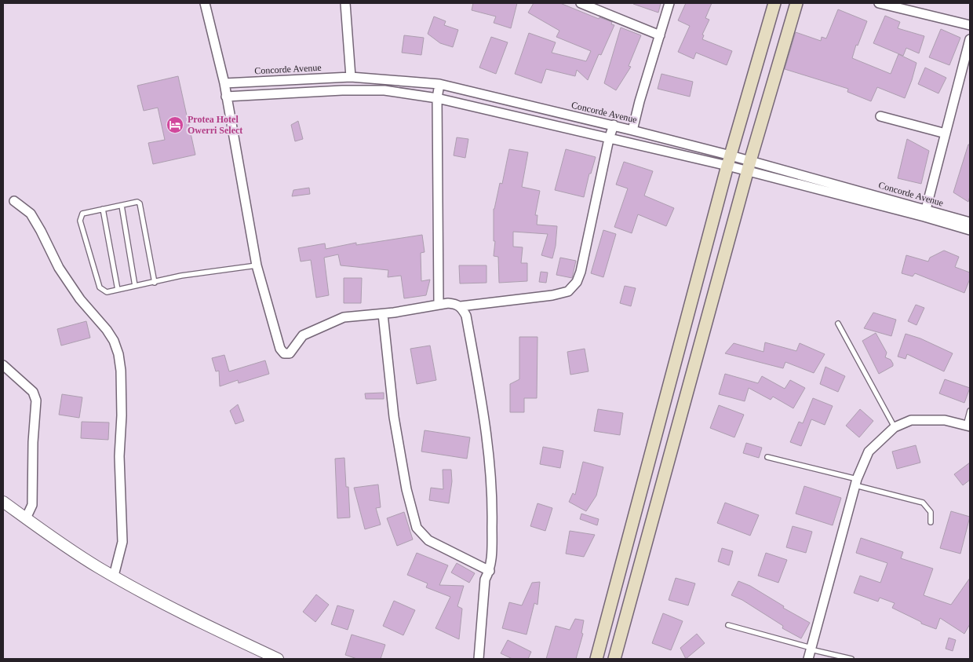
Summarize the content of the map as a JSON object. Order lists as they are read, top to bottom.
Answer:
{
  "streets": {
    "street": ["Concorde Avenue"]
  },
  "places": {
    "hotel": ["Protea Hotel Owerri Select"]
  }
}
